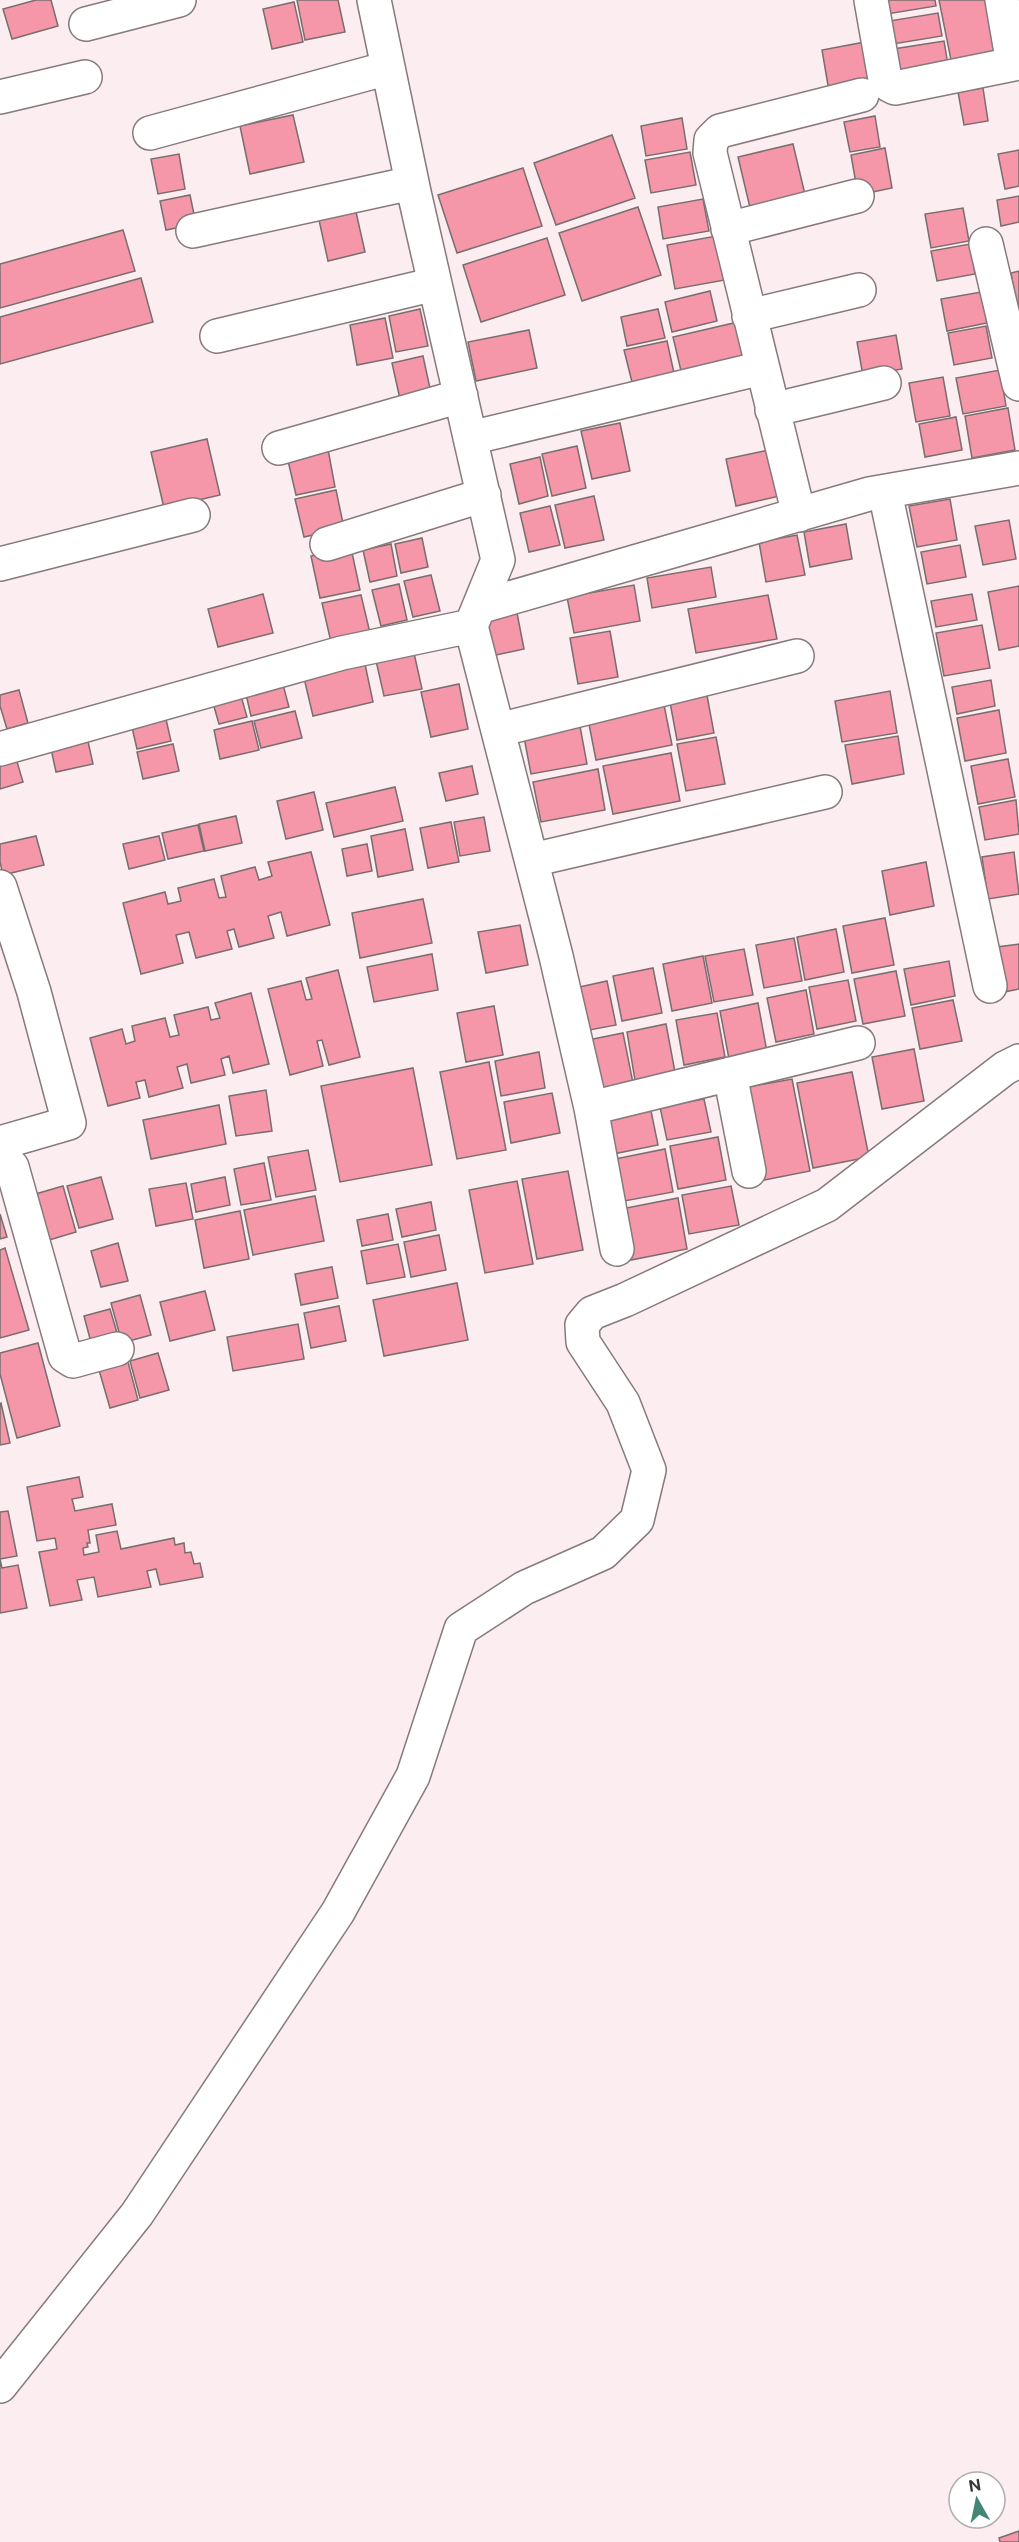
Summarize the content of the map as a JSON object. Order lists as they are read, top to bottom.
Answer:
{
  "north": "top"
}
